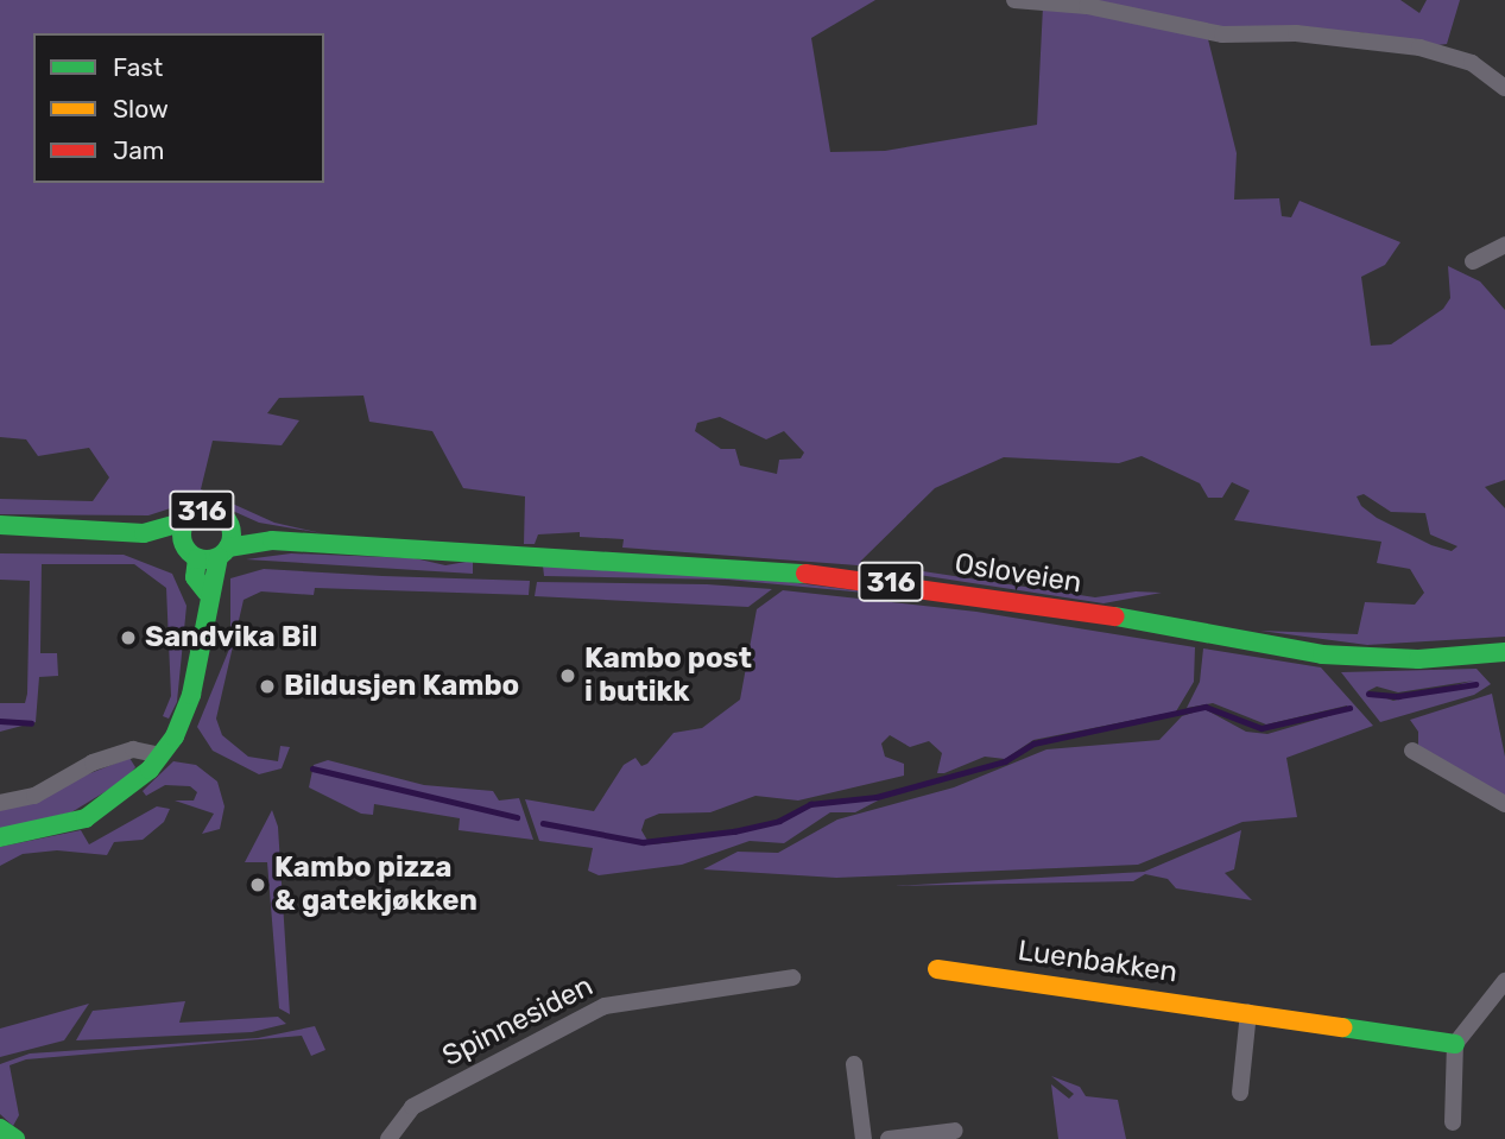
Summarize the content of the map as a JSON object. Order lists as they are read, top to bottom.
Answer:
{
  "streets": {
    "main road": ["316", "Osloveien", "Luenbakken"],
    "street": ["Spinnesiden"]
  },
  "crossings": [
    ["316", "Osloveien"]
  ],
  "places": [
    "Sandvika Bil",
    "Kambo post i butikk",
    "Bildusjen Kambo",
    "Kambo pizza & gatekjøkken"
  ],
  "legend": ["Fast", "Slow", "Jam"]
}
